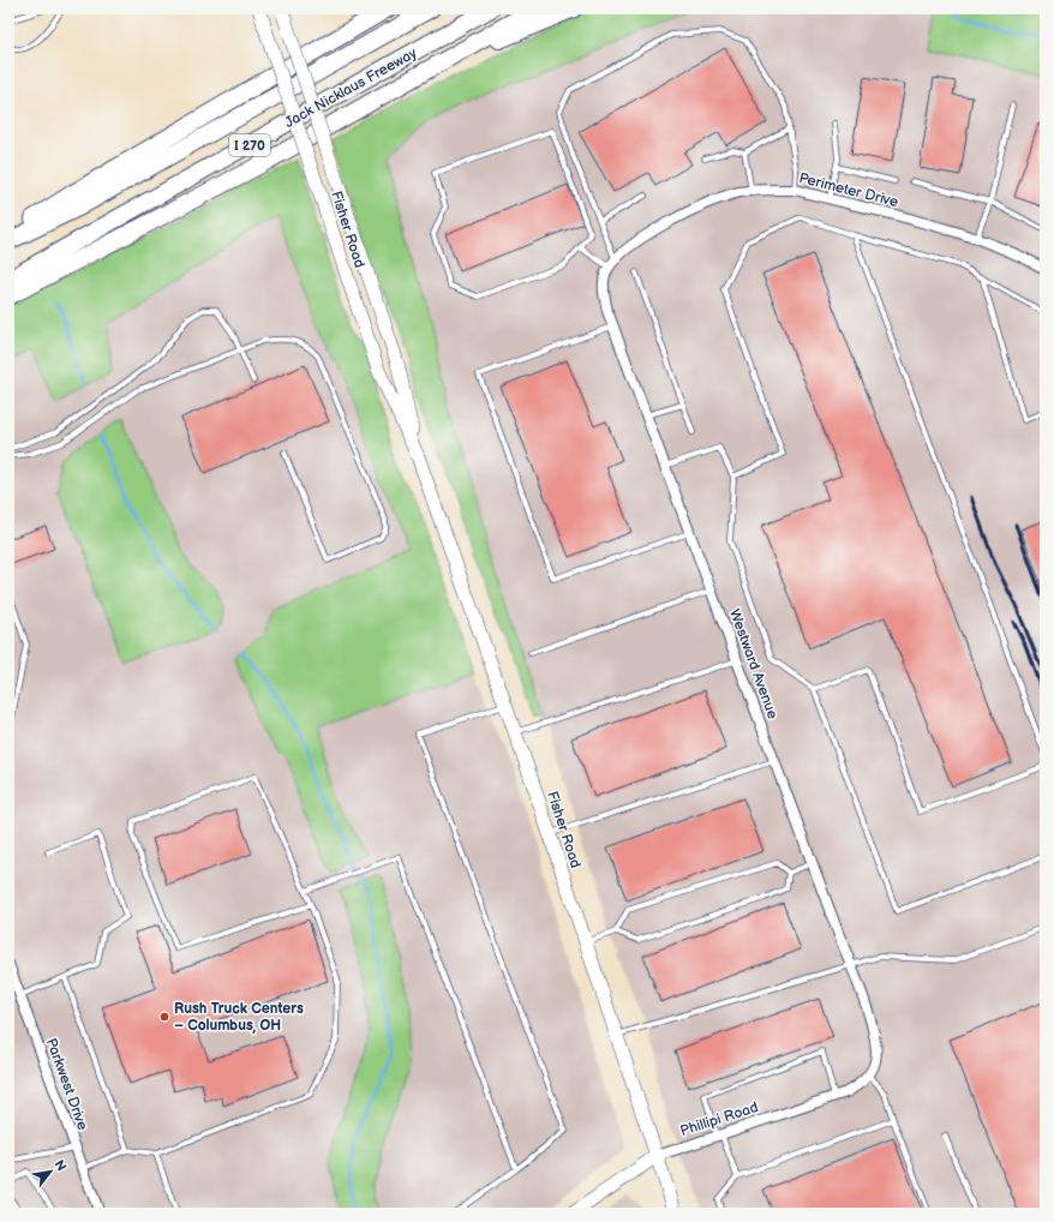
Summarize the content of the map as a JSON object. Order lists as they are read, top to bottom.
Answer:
{
  "streets": {
    "highway": ["Jack Nicklaus Freeway", "I 270"],
    "main road": ["Fisher Road", "Phillipi Road"],
    "street": ["Perimeter Drive", "Westward Avenue", "Parkwest Drive"]
  },
  "crossings": [
    ["Perimeter Drive", "Westward Avenue"],
    ["Fisher Road", "Phillipi Road"],
    ["Westward Avenue", "Phillipi Road"]
  ],
  "places": ["Rush Truck Centers – Columbus, OH"],
  "north": "top right"
}
